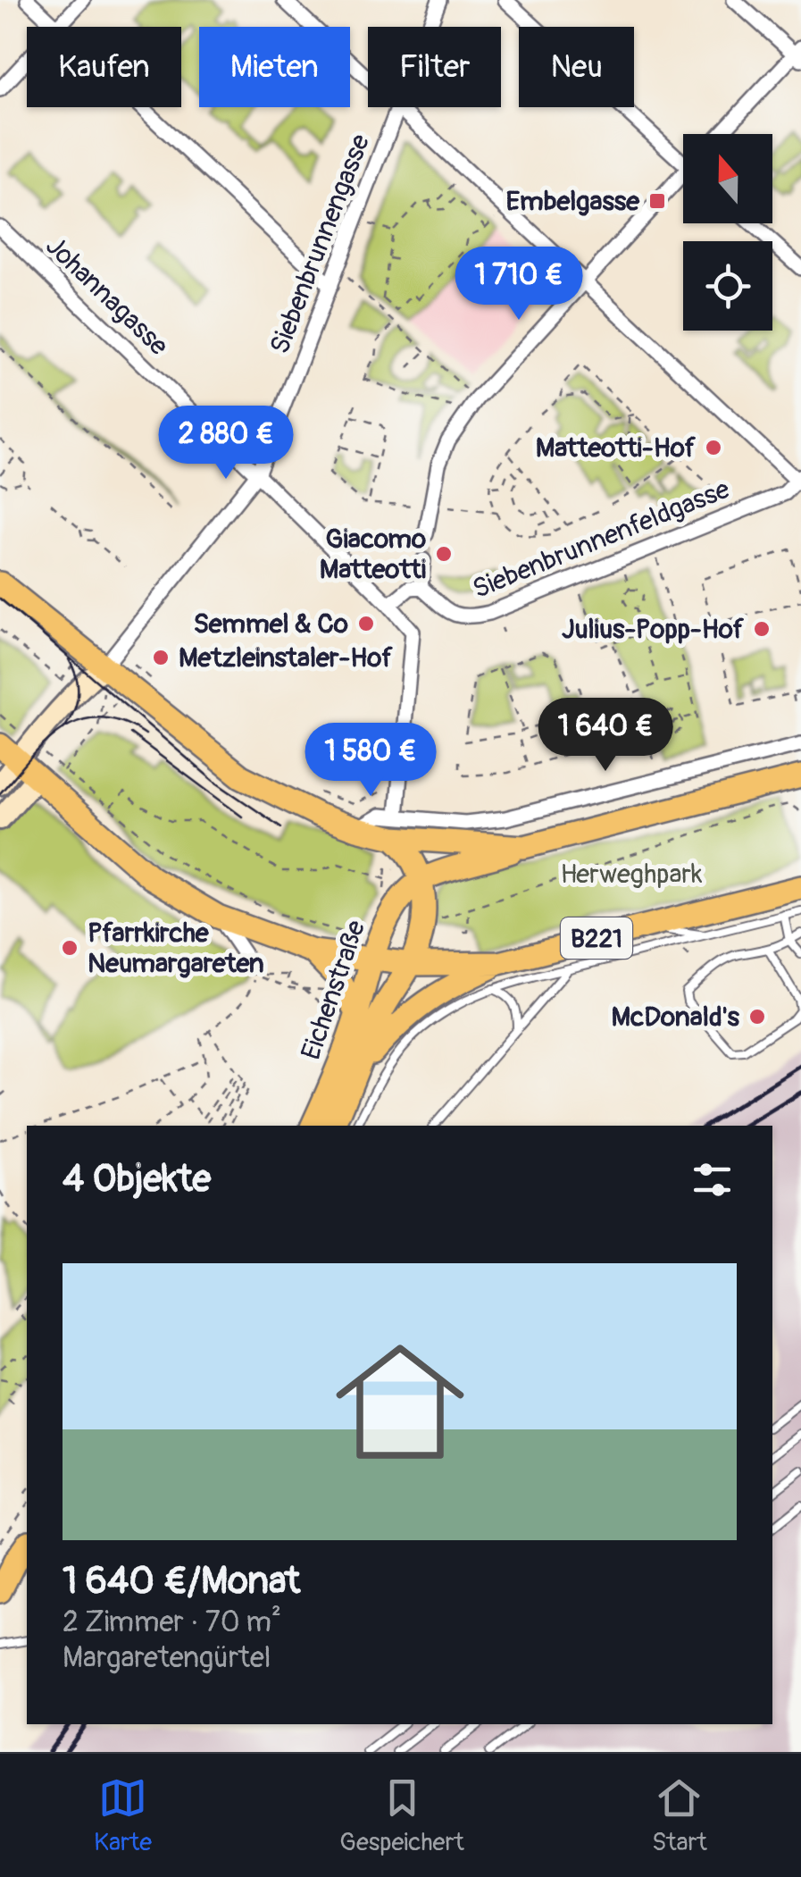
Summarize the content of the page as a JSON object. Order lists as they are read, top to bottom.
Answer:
{
  "streets": {
    "main road": ["B221", "Eichenstraße"],
    "street": ["Siebenbrunnengasse", "Johannagasse", "Siebenbrunnenfeldgasse"]
  },
  "crossings": [
    ["Siebenbrunnengasse", "Johannagasse"],
    ["B221", "Eichenstraße"]
  ],
  "parks": ["Herweghpark"],
  "places": {
    "transit": ["Embelgasse"],
    "other": [
      "Matteotti-Hof",
      "Giacomo Matteotti",
      "Semmel & Co",
      "Julius-Popp-Hof",
      "Metzleinstaler-Hof",
      "Pfarrkirche Neumargareten",
      "McDonald's"
    ]
  },
  "north": "top",
  "page": {
    "chip": [
      "Kaufen",
      "Mieten",
      "Filter",
      "Neu"
    ],
    "price": [
      "1 710 €",
      "2 880 €",
      "1 640 €",
      "1 580 €"
    ],
    "heading": "4 Objekte",
    "list": [
      {
        "name": "1 640 €/Monat",
        "note": "2 Zimmer · 70 m² · Margaretengürtel"
      }
    ],
    "tabs": ["Karte", "Gespeichert", "Start"]
  }
}
